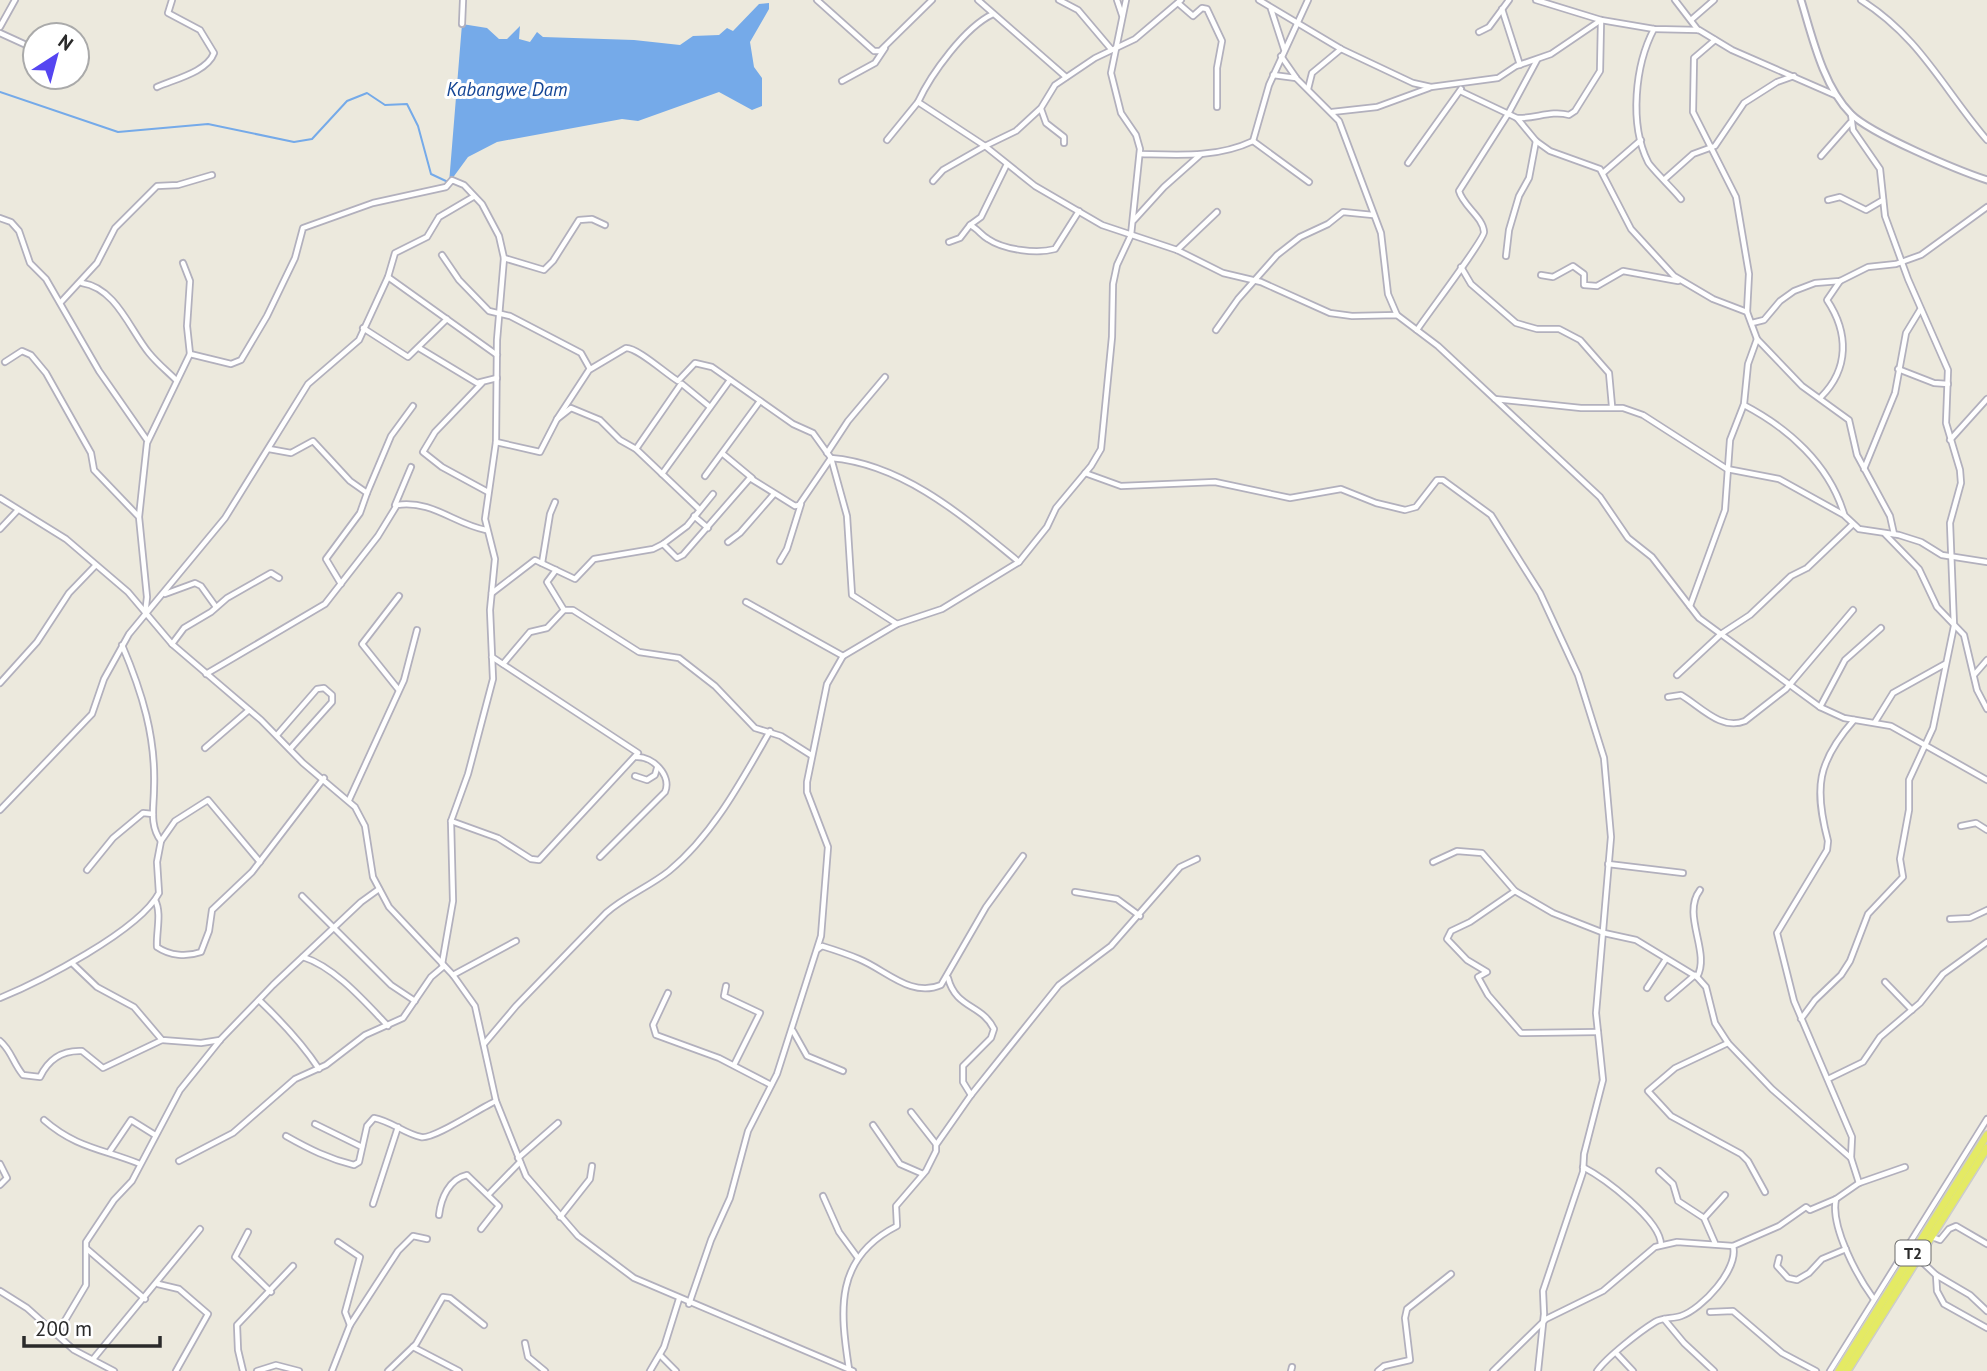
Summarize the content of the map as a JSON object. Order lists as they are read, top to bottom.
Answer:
{
  "streets": {
    "main road": ["T2"]
  },
  "water": ["Kabangwe Dam"],
  "scale_bar": "200 m",
  "north": "top right"
}
